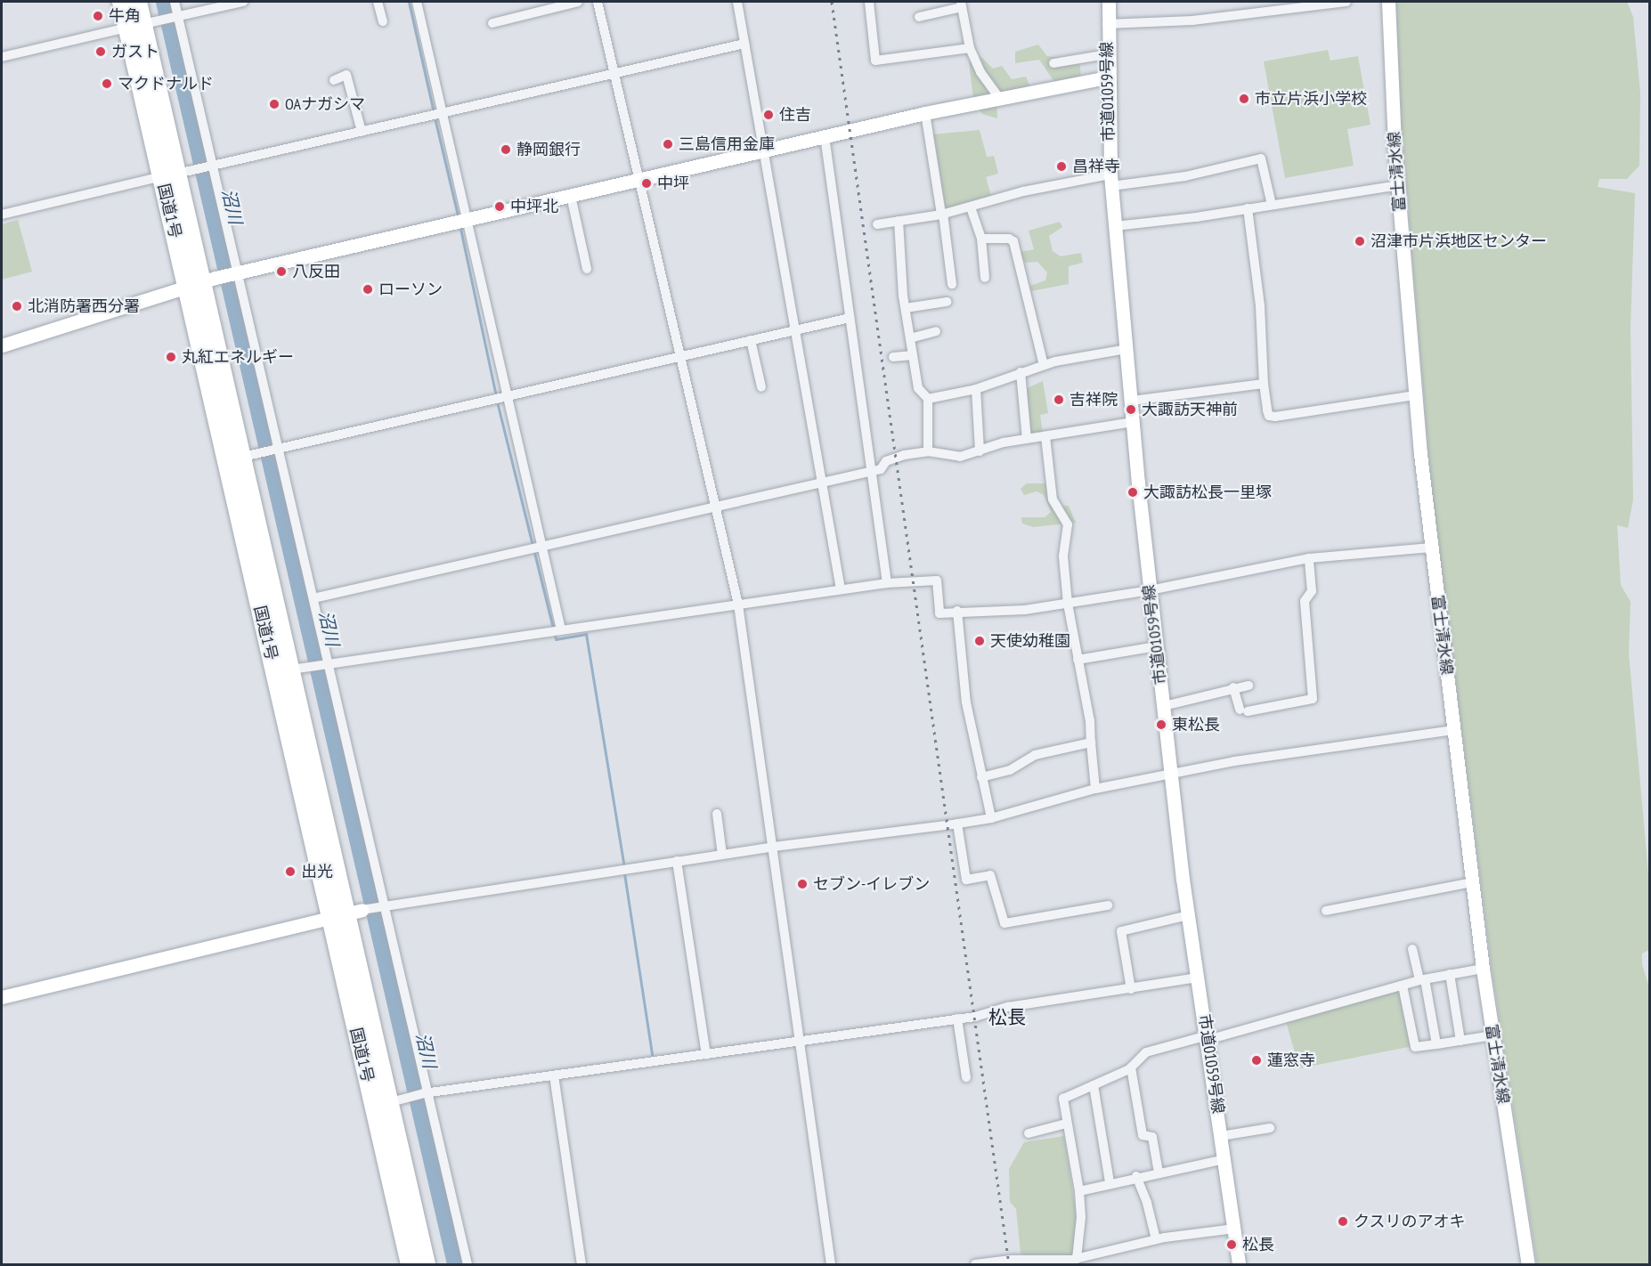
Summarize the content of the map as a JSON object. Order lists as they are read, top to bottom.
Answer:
{
  "streets": {
    "highway": ["国道1号"],
    "street": ["市道01059号線", "富士清水線"]
  },
  "districts": ["松長"],
  "water": ["沼川"],
  "places": [
    "牛角",
    "ガスト",
    "マクドナルド",
    "市立片浜小学校",
    "OAナガシマ",
    "住吉",
    "三島信用金庫",
    "静岡銀行",
    "昌祥寺",
    "中坪",
    "中坪北",
    "沼津市片浜地区センター",
    "八反田",
    "ローソン",
    "北消防署西分署",
    "丸紅エネルギー",
    "吉祥院",
    "大諏訪天神前",
    "大諏訪松長一里塚",
    "天使幼稚園",
    "東松長",
    "出光",
    "セブン-イレブン",
    "蓮窓寺",
    "クスリのアオキ",
    "松長"
  ]
}
